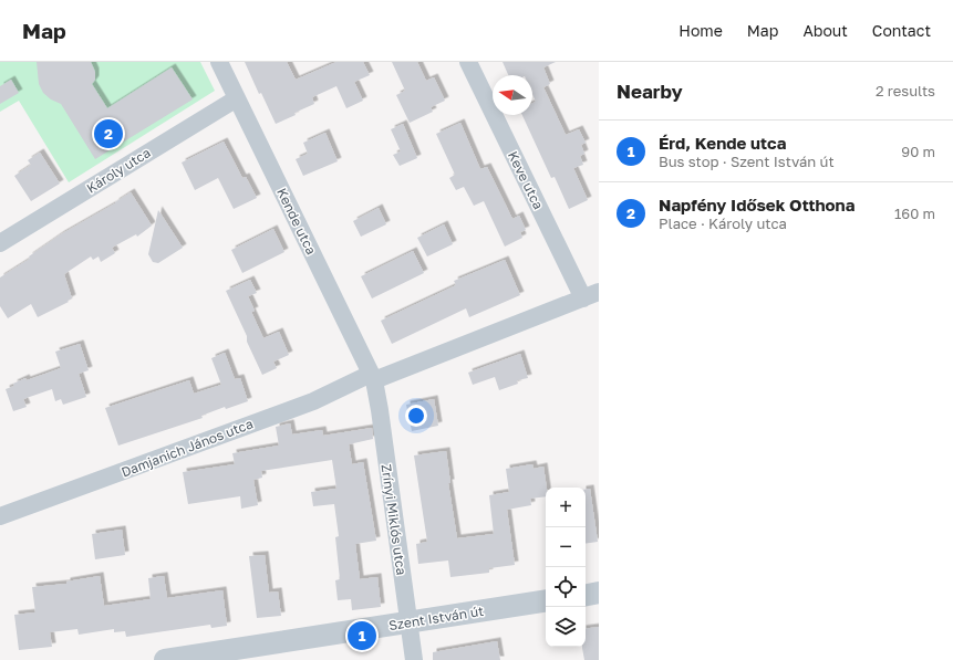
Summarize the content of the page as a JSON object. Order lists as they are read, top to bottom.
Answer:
{
  "streets": {
    "street": [
      "Károly utca",
      "Keve utca",
      "Kende utca",
      "Damjanich János utca",
      "Zrínyi Miklós utca",
      "Szent István út"
    ]
  },
  "crossings": [
    ["Károly utca", "Kende utca"],
    ["Keve utca", "Damjanich János utca"],
    ["Kende utca", "Damjanich János utca"],
    ["Kende utca", "Zrínyi Miklós utca"],
    ["Damjanich János utca", "Zrínyi Miklós utca"],
    ["Zrínyi Miklós utca", "Szent István út"]
  ],
  "north": "left",
  "page": {
    "header": "Map",
    "nav": [
      "Home",
      "Map",
      "About",
      "Contact"
    ],
    "heading": ["Nearby", "2 results"],
    "pins": ["2", "1"],
    "list": [
      {
        "mark": "1",
        "name": "Érd, Kende utca",
        "note": "Bus stop · Szent István út",
        "value": "90 m"
      },
      {
        "mark": "2",
        "name": "Napfény Idősek Otthona",
        "note": "Place · Károly utca",
        "value": "160 m"
      }
    ],
    "map_buttons": ["+", "−"]
  }
}
